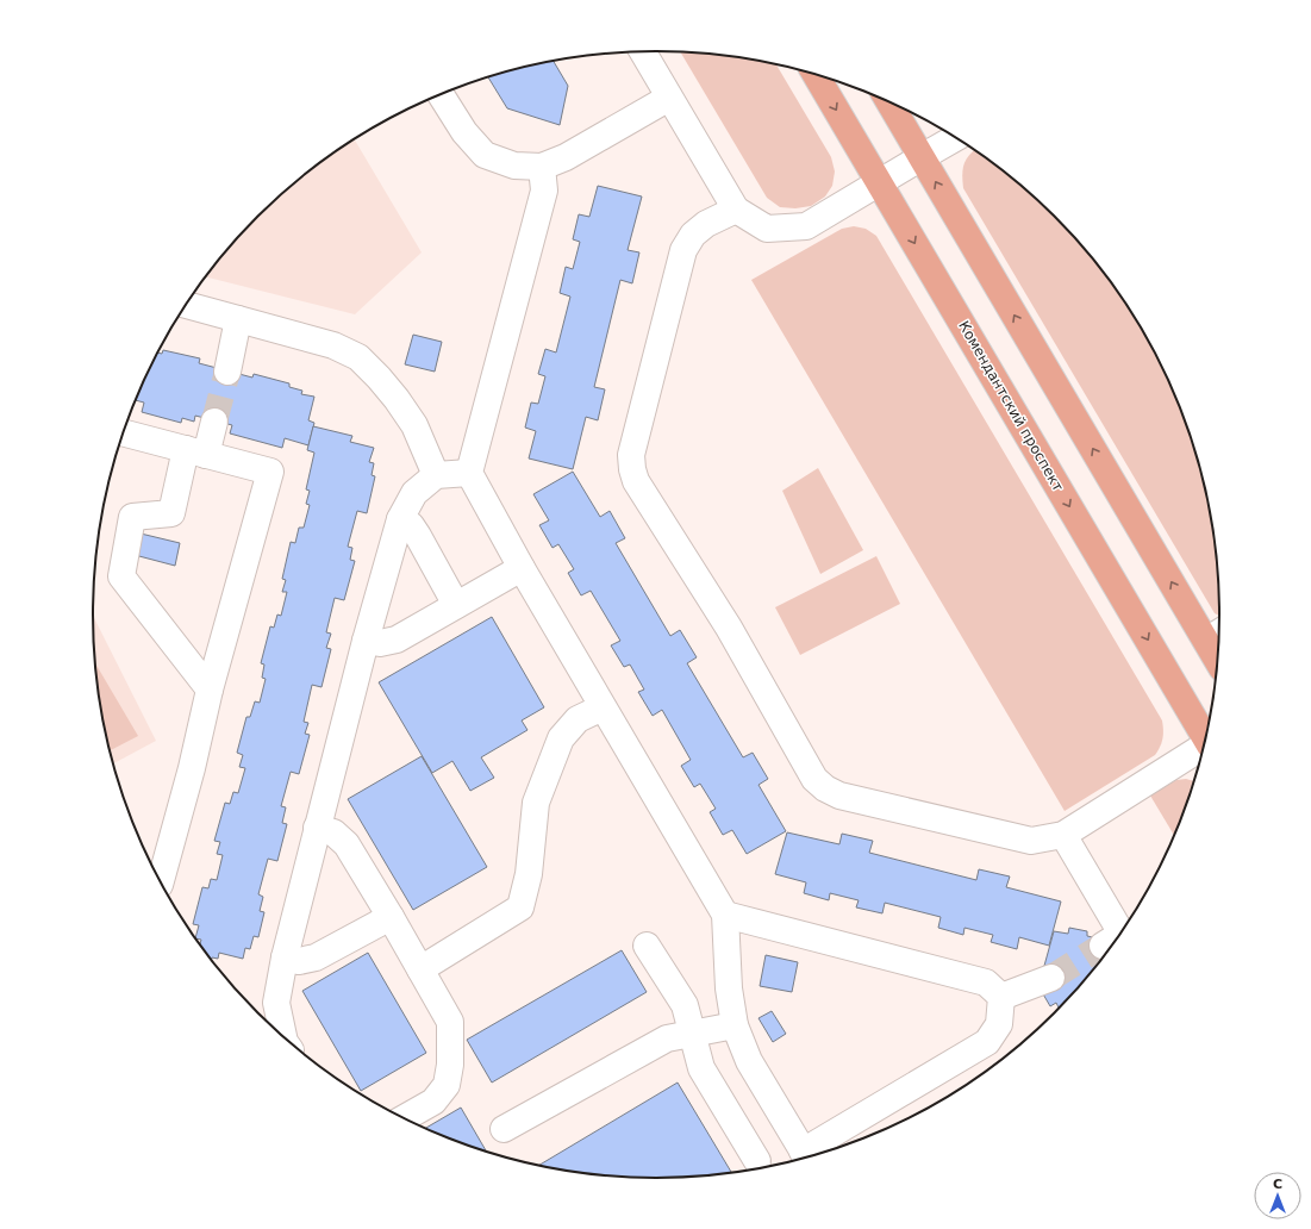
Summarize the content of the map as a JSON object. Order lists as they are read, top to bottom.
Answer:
{
  "streets": {
    "main road": ["Комендантский проспект"]
  },
  "north": "top"
}
